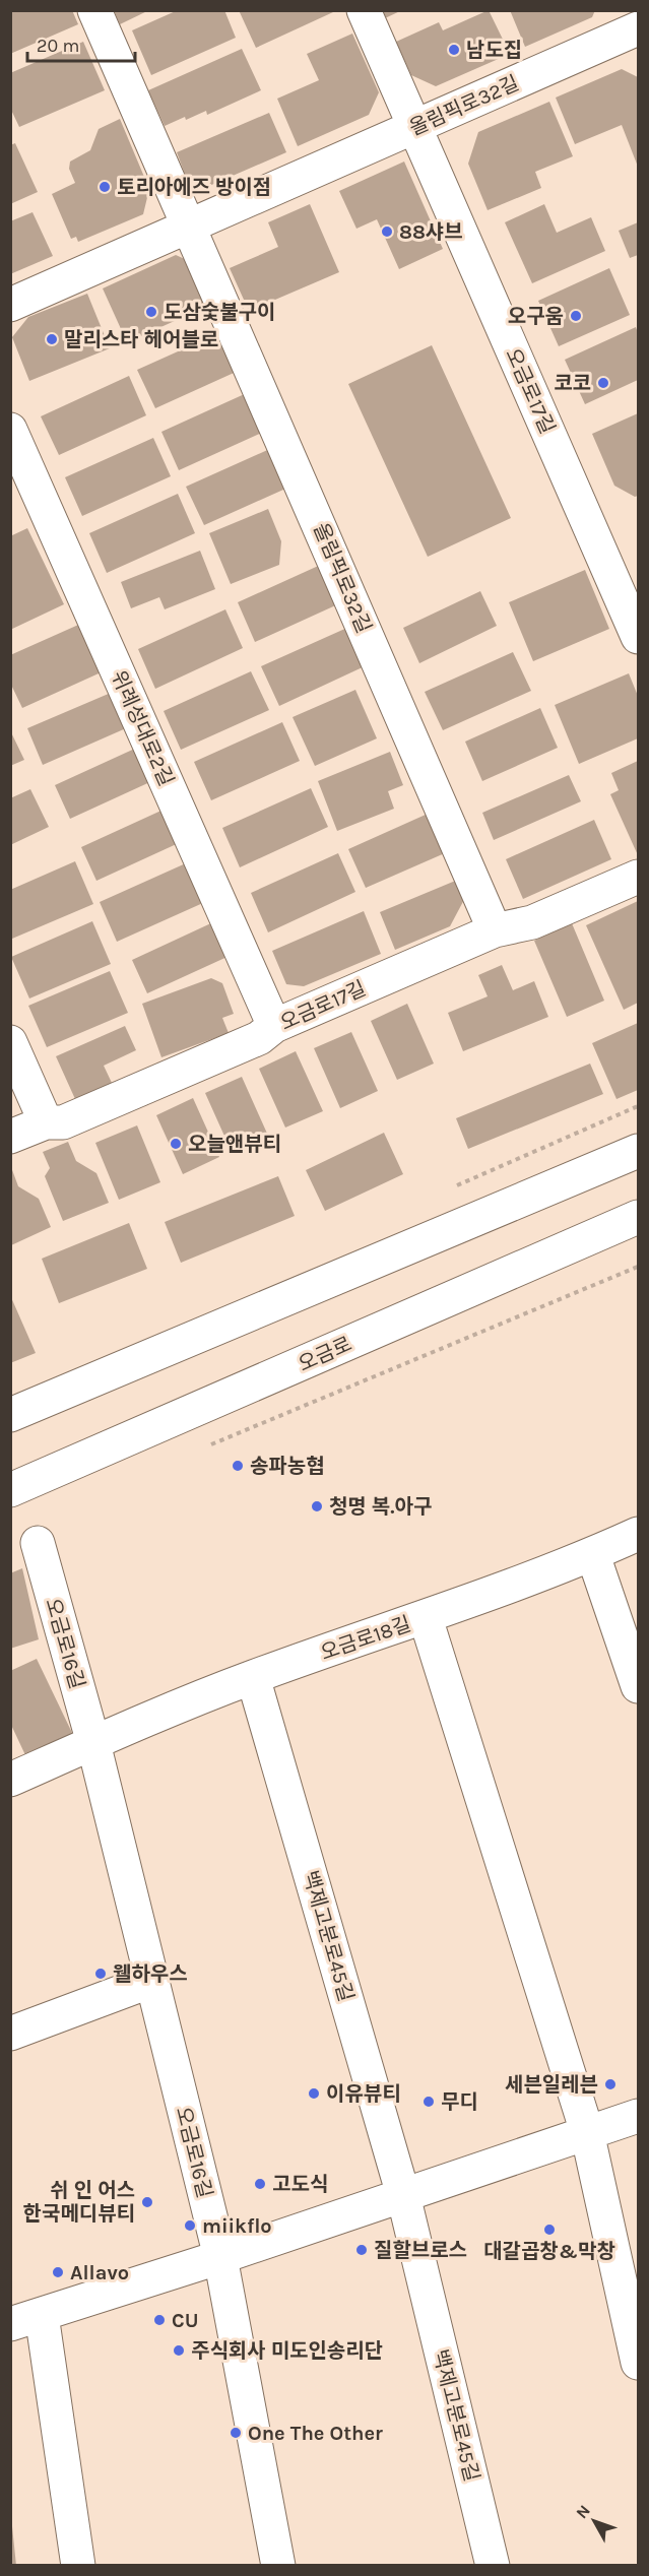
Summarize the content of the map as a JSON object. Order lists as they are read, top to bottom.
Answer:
{
  "streets": {
    "street": [
      "올림픽로32길",
      "오금로17길",
      "위례성대로2길",
      "오금로",
      "오금로18길",
      "오금로16길",
      "백제고분로45길"
    ]
  },
  "crossings": [
    ["올림픽로32길", "오금로17길"],
    ["오금로17길", "위례성대로2길"],
    ["오금로18길", "오금로16길"],
    ["오금로18길", "백제고분로45길"]
  ],
  "places": [
    "남도집",
    "토리아에즈 방이점",
    "88샤브",
    "도삼숯불구이",
    "오구움",
    "말리스타 헤어블로",
    "코코",
    "오늘앤뷰티",
    "송파농협",
    "청명 복.아구",
    "웰하우스",
    "세븐일레븐",
    "이유뷰티",
    "무디",
    "고도식",
    "쉬 인 어스 한국메디뷰티",
    "miikflo",
    "대갈곱창&막창",
    "질할브로스",
    "Allavo",
    "CU",
    "주식회사 미도인송리단",
    "One The Other"
  ],
  "scale_bar": "20 m",
  "north": "top left"
}
